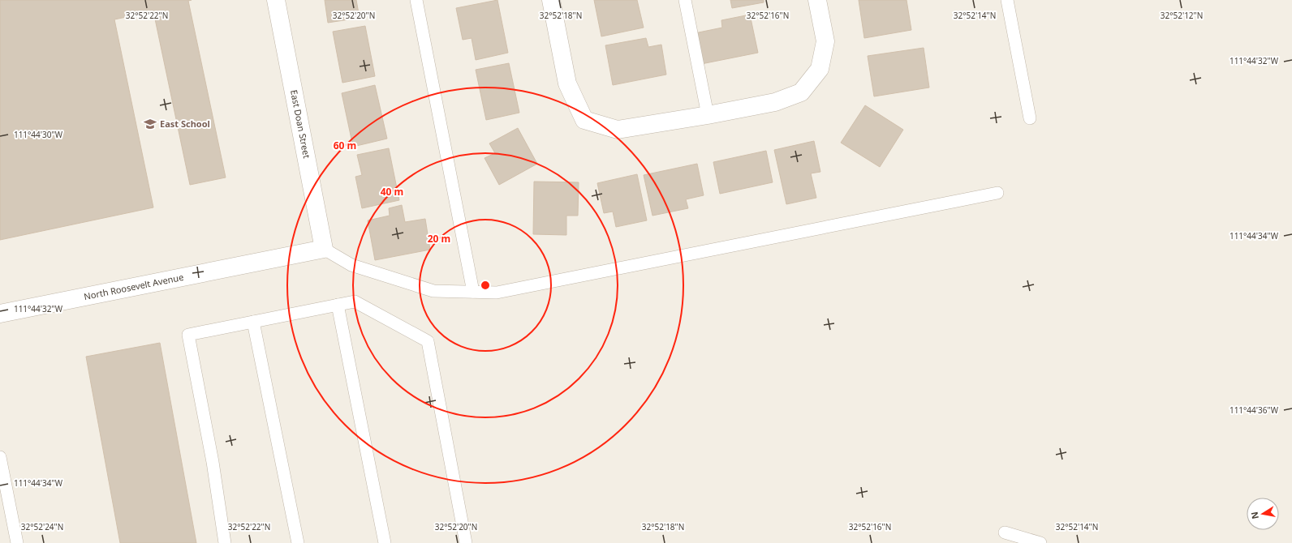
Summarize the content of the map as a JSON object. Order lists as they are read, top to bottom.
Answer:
{
  "streets": {
    "street": ["East Doan Street", "North Roosevelt Avenue"]
  },
  "crossings": [
    ["East Doan Street", "North Roosevelt Avenue"]
  ],
  "places": {
    "school or university": ["East School"]
  },
  "north": "left",
  "coordinates": [
    "32°52'22\"N",
    "32°52'20\"N",
    "32°52'18\"N",
    "32°52'16\"N",
    "32°52'14\"N",
    "32°52'12\"N",
    "111°44'32\"W",
    "111°44'30\"W",
    "111°44'34\"W",
    "111°44'36\"W",
    "32°52'24\"N"
  ],
  "rings": ["60 m", "40 m", "20 m"]
}
